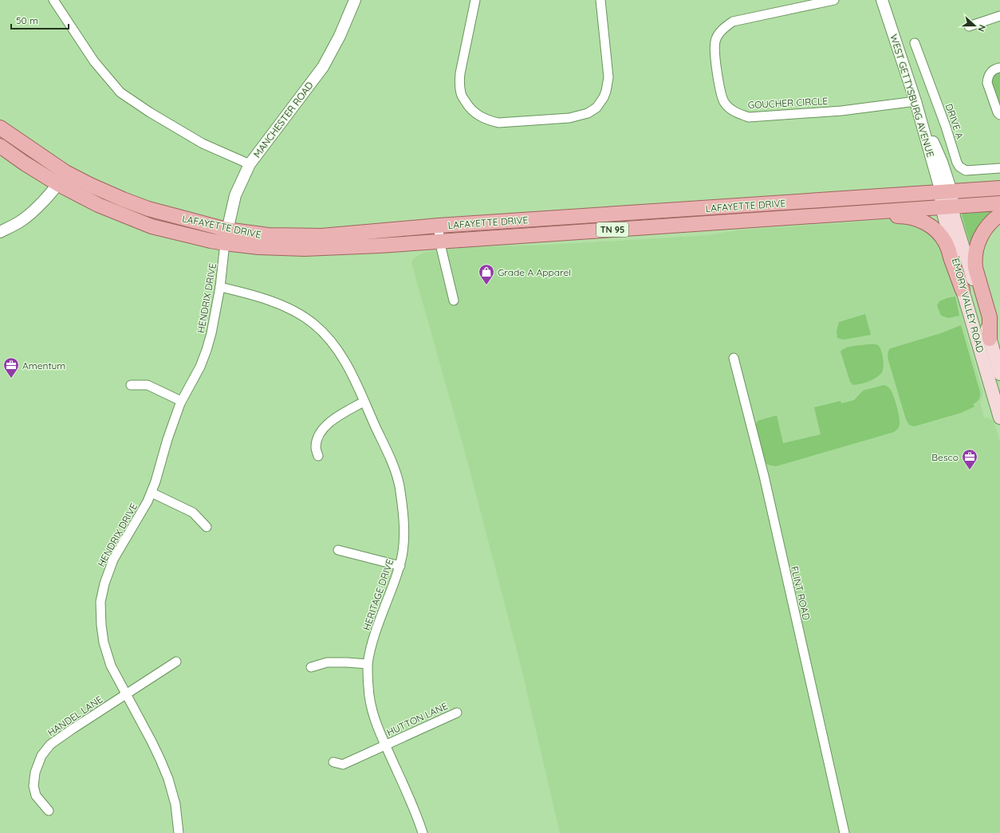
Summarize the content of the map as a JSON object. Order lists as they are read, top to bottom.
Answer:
{
  "streets": {
    "main road": ["LAFAYETTE DRIVE", "TN 95", "EMORY VALLEY ROAD"],
    "street": [
      "WEST GETTYSBURG AVENUE",
      "GOUCHER CIRCLE",
      "MANCHESTER ROAD",
      "DRIVE A",
      "HENDRIX DRIVE",
      "FLINT ROAD",
      "HERITAGE DRIVE",
      "HANDEL LANE",
      "HUTTON LANE"
    ]
  },
  "crossings": [
    ["WEST GETTYSBURG AVENUE", "GOUCHER CIRCLE"],
    ["WEST GETTYSBURG AVENUE", "LAFAYETTE DRIVE"],
    ["WEST GETTYSBURG AVENUE", "EMORY VALLEY ROAD"],
    ["MANCHESTER ROAD", "LAFAYETTE DRIVE"],
    ["MANCHESTER ROAD", "HENDRIX DRIVE"],
    ["LAFAYETTE DRIVE", "HENDRIX DRIVE"],
    ["LAFAYETTE DRIVE", "EMORY VALLEY ROAD"],
    ["HENDRIX DRIVE", "HERITAGE DRIVE"],
    ["HENDRIX DRIVE", "HANDEL LANE"],
    ["HERITAGE DRIVE", "HUTTON LANE"]
  ],
  "places": {
    "shop": ["Grade A Apparel"],
    "office": ["Amentum", "Besco"]
  },
  "scale_bar": "50 m",
  "north": "right"
}
